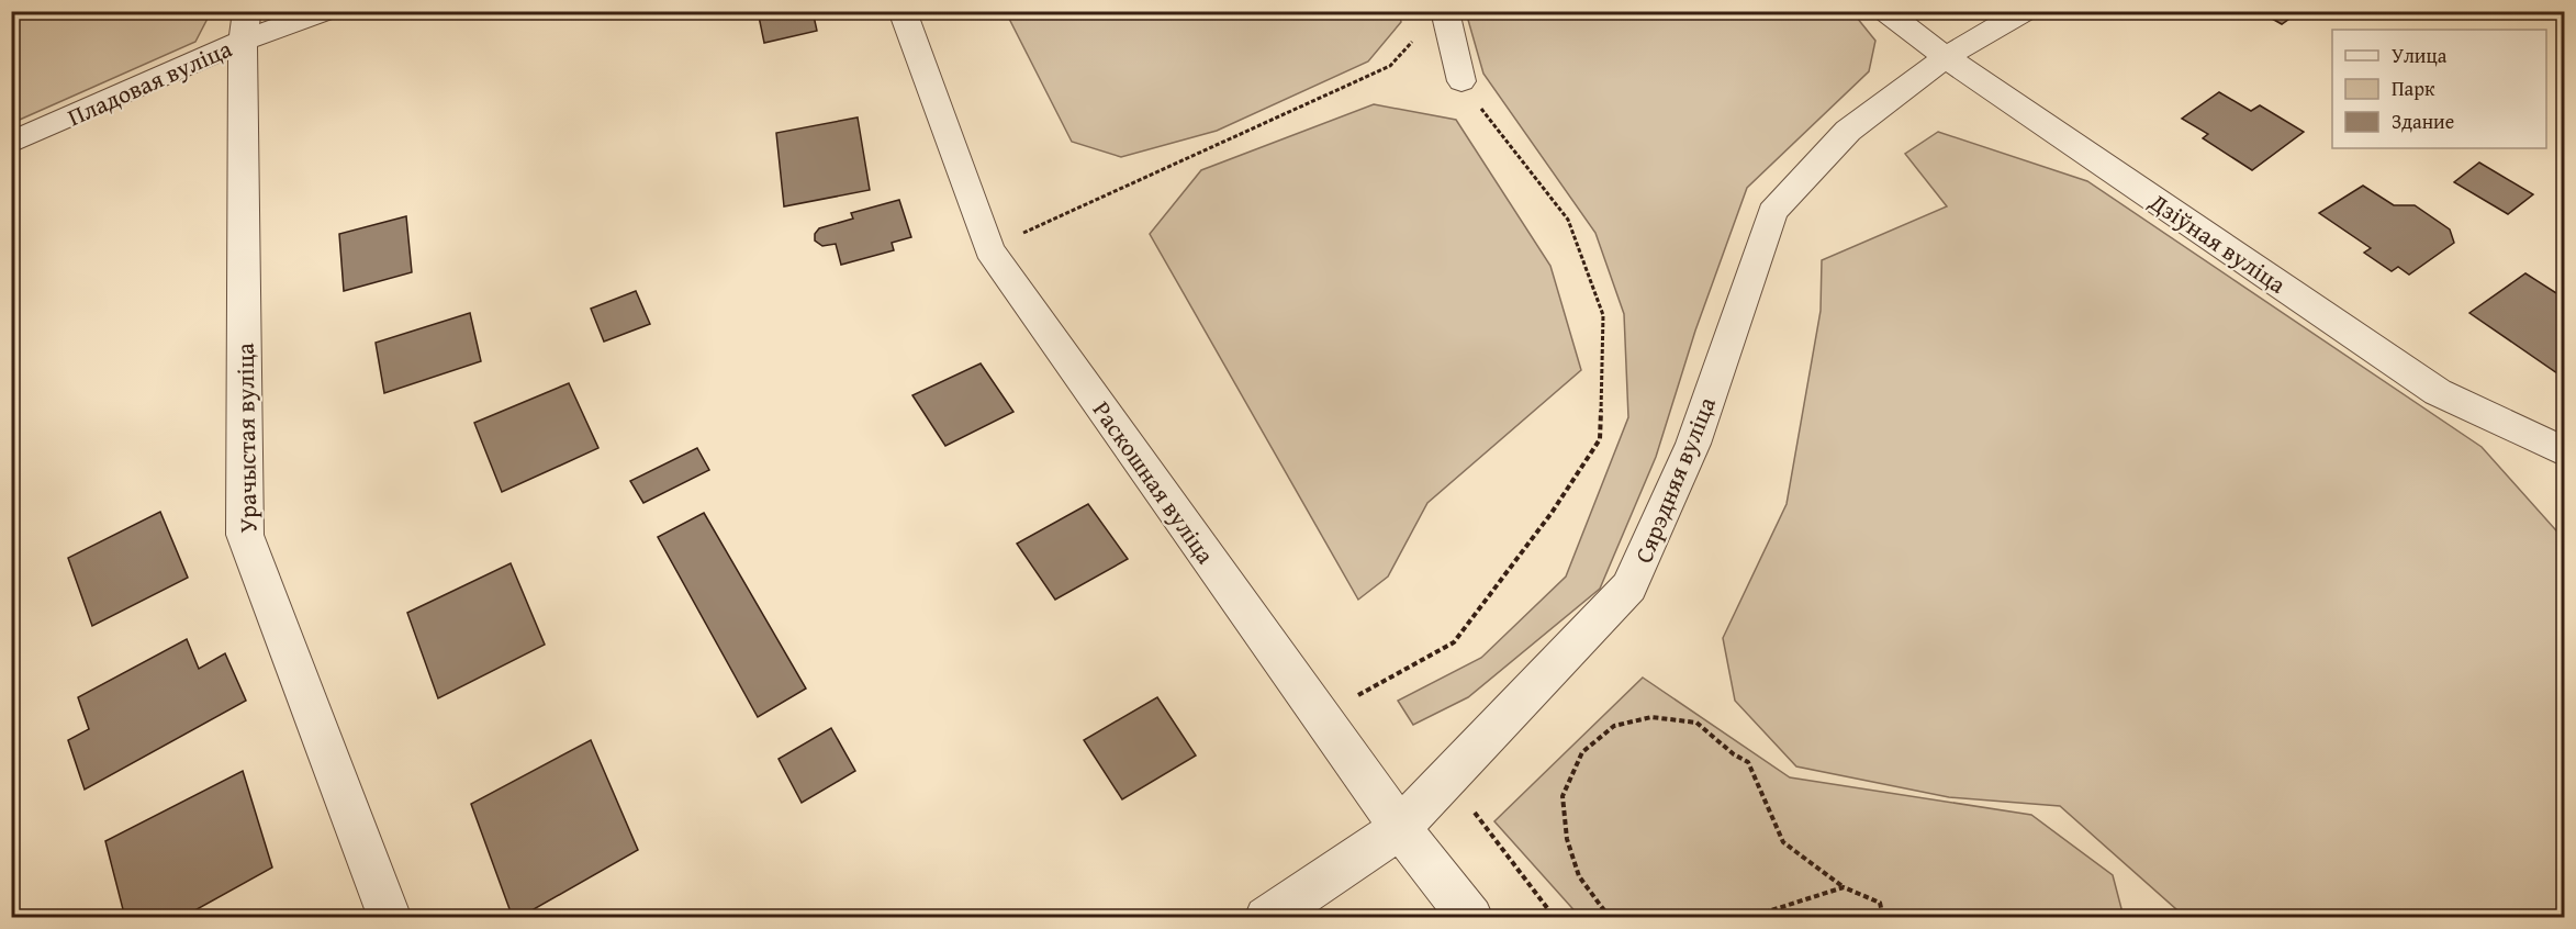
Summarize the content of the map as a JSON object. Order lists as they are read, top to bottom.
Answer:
{
  "streets": {
    "street": [
      "Пладовая вуліца",
      "Дзіўная вуліца",
      "Урачыстая вуліца",
      "Сярэдняя вуліца",
      "Раскошная вуліца"
    ]
  },
  "crossings": [
    ["Пладовая вуліца", "Урачыстая вуліца"],
    ["Дзіўная вуліца", "Сярэдняя вуліца"],
    ["Сярэдняя вуліца", "Раскошная вуліца"]
  ],
  "legend": ["Улица", "Парк", "Здание"]
}
